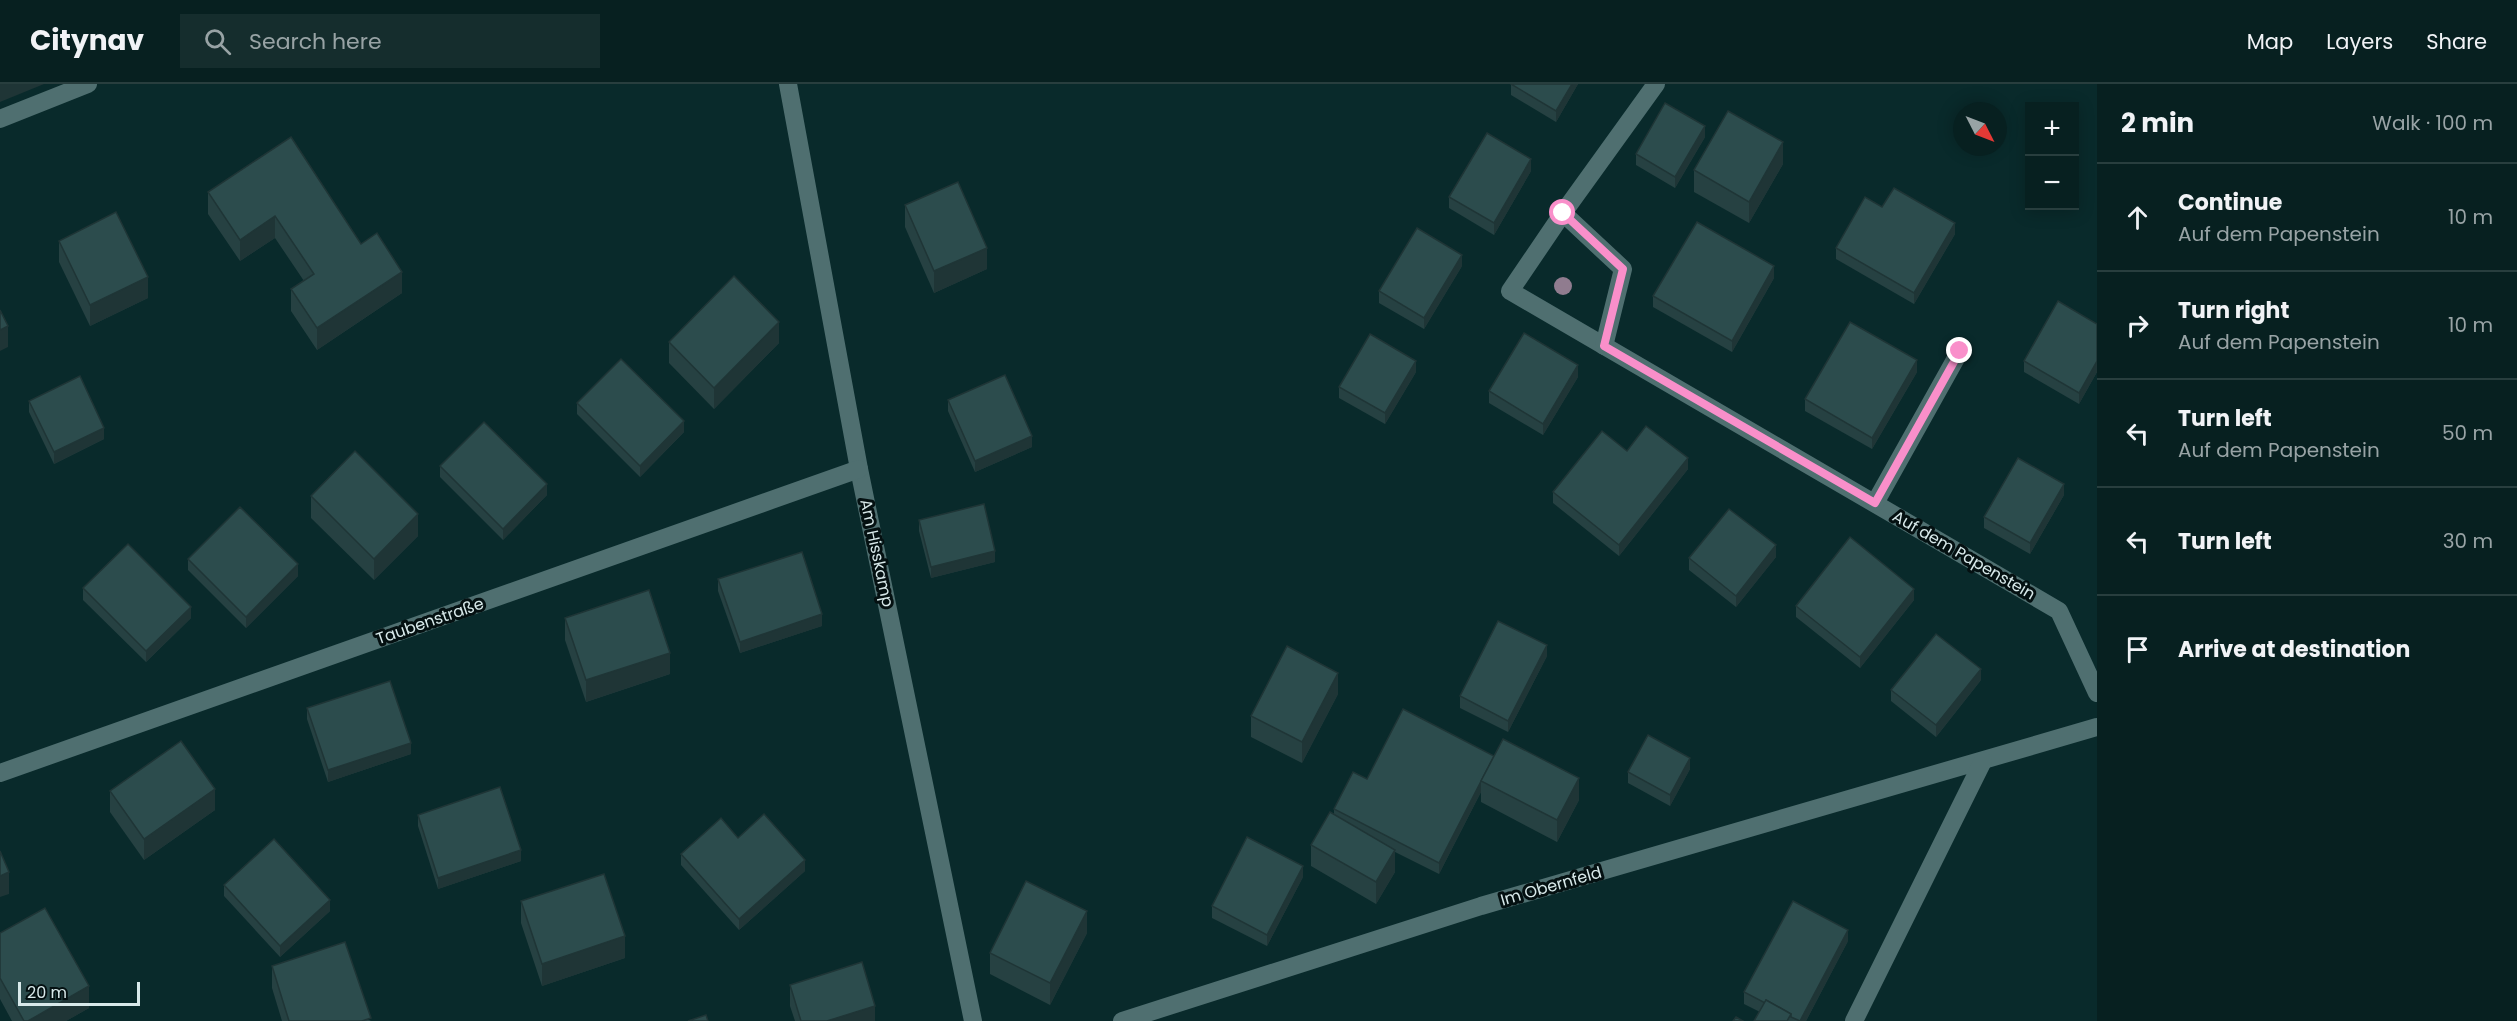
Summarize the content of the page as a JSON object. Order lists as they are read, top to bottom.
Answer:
{
  "streets": {
    "street": [
      "Am Hisskamp",
      "Auf dem Papenstein",
      "Taubenstraße",
      "Im Obernfeld"
    ]
  },
  "crossings": [
    ["Am Hisskamp", "Taubenstraße"]
  ],
  "scale_bar": "20 m",
  "north": "bottom right",
  "page": {
    "header": "Citynav",
    "search": "Search here",
    "nav": ["Map", "Layers", "Share"],
    "heading": ["2 min", "Walk · 100 m"],
    "map_buttons": ["+", "−"],
    "list": [
      ["Continue", "Auf dem Papenstein", "10 m"],
      ["Turn right", "Auf dem Papenstein", "10 m"],
      ["Turn left", "Auf dem Papenstein", "50 m"],
      ["Turn left", "30 m"],
      "Arrive at destination"
    ],
    "scale": "20 m"
  }
}
